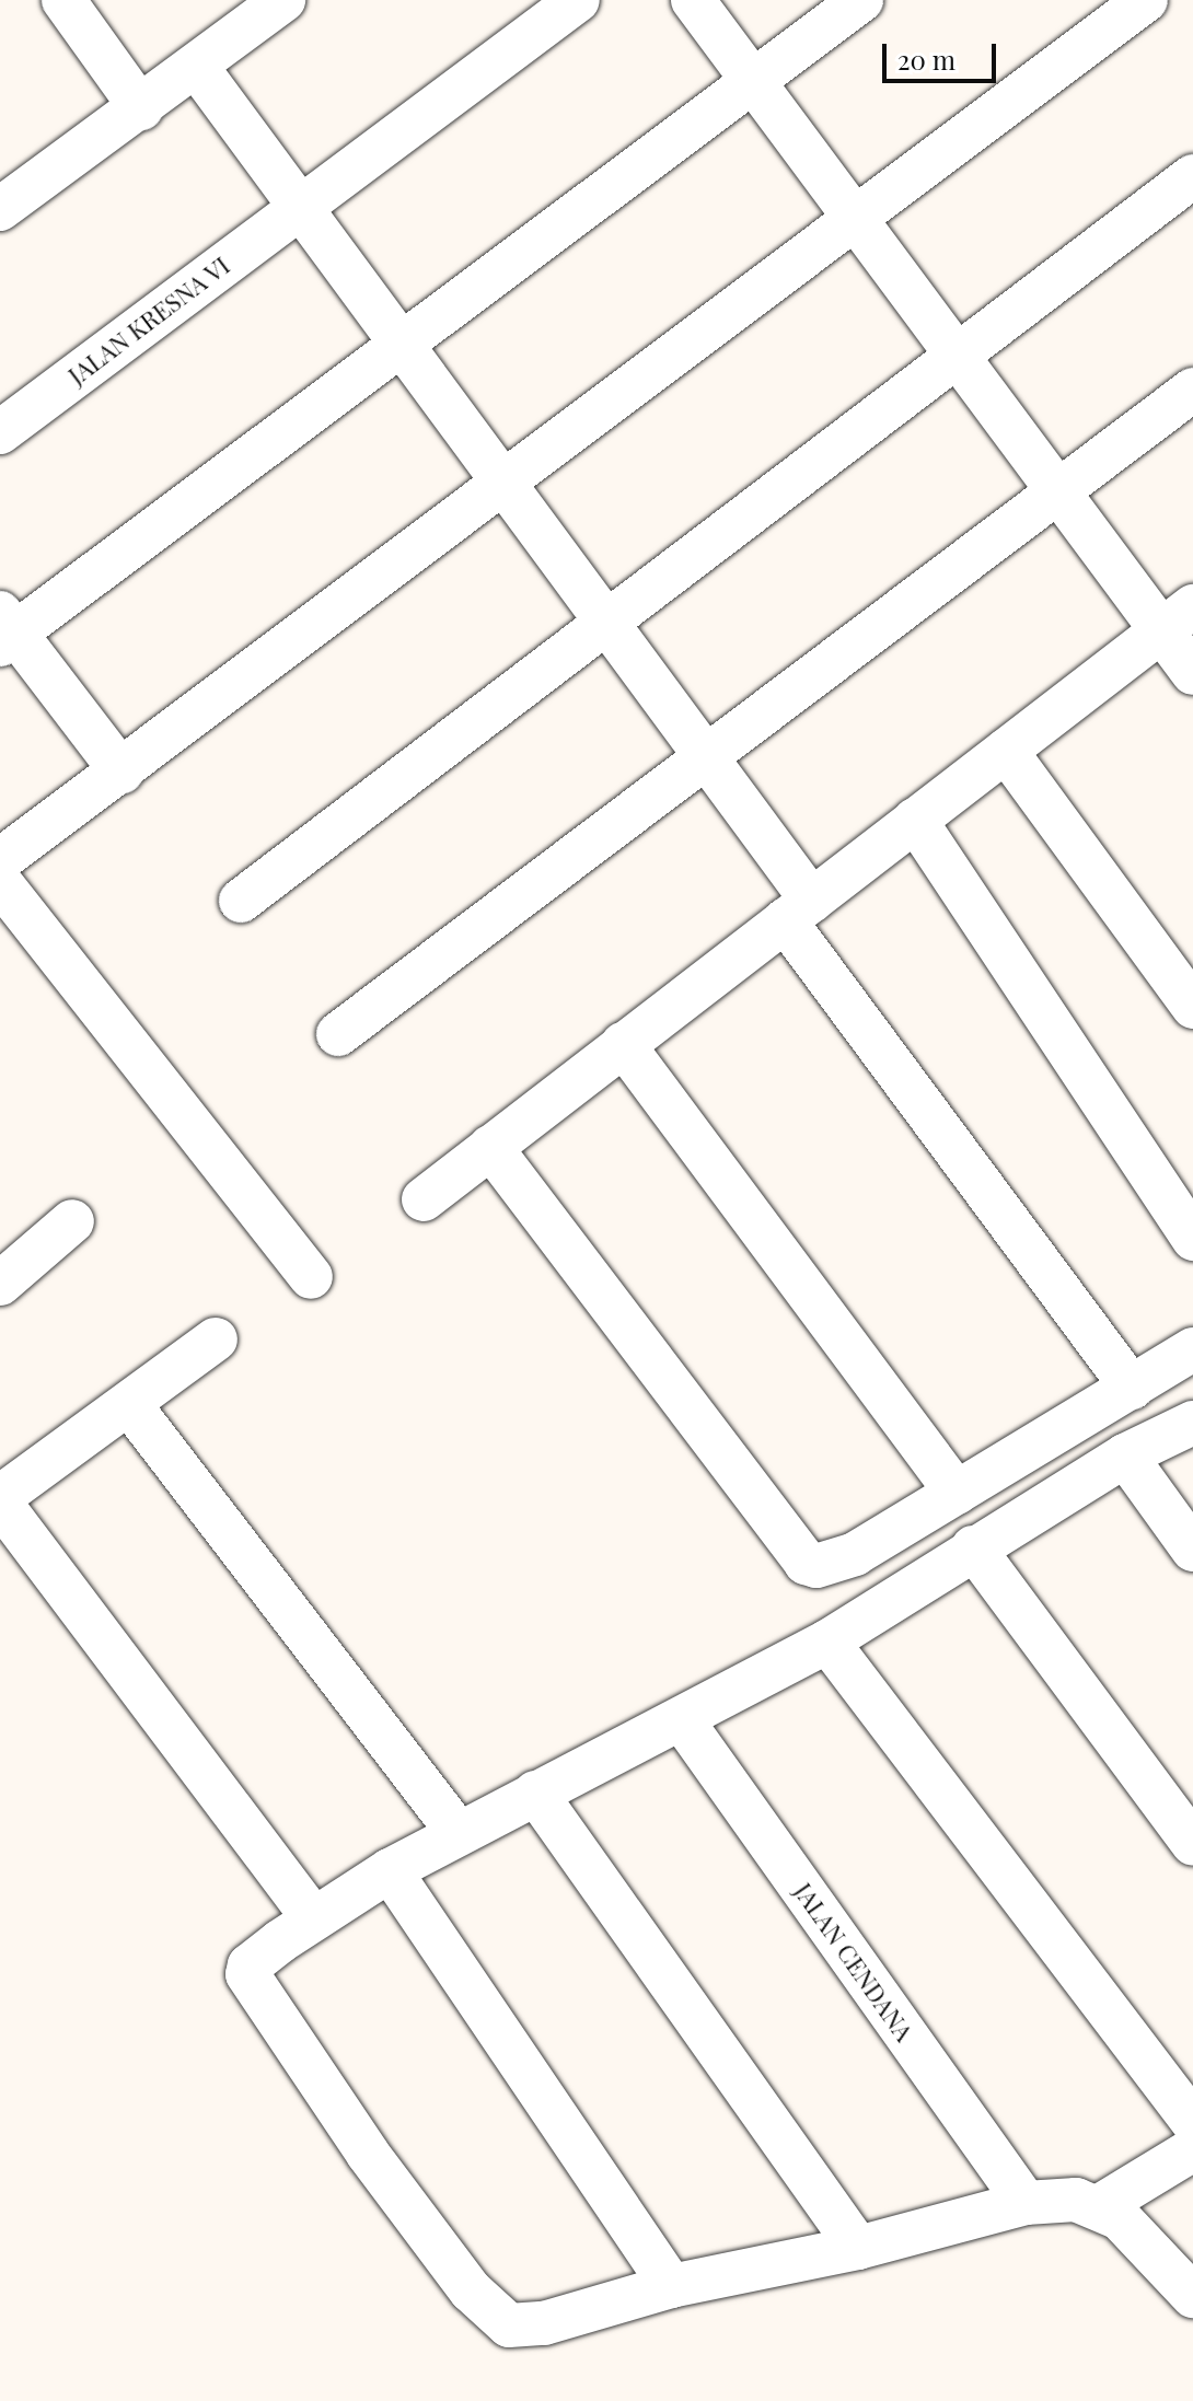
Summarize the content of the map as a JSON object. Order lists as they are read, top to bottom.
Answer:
{
  "streets": {
    "street": ["JALAN KRESNA VI", "JALAN CENDANA"]
  },
  "scale_bar": "20 m"
}
